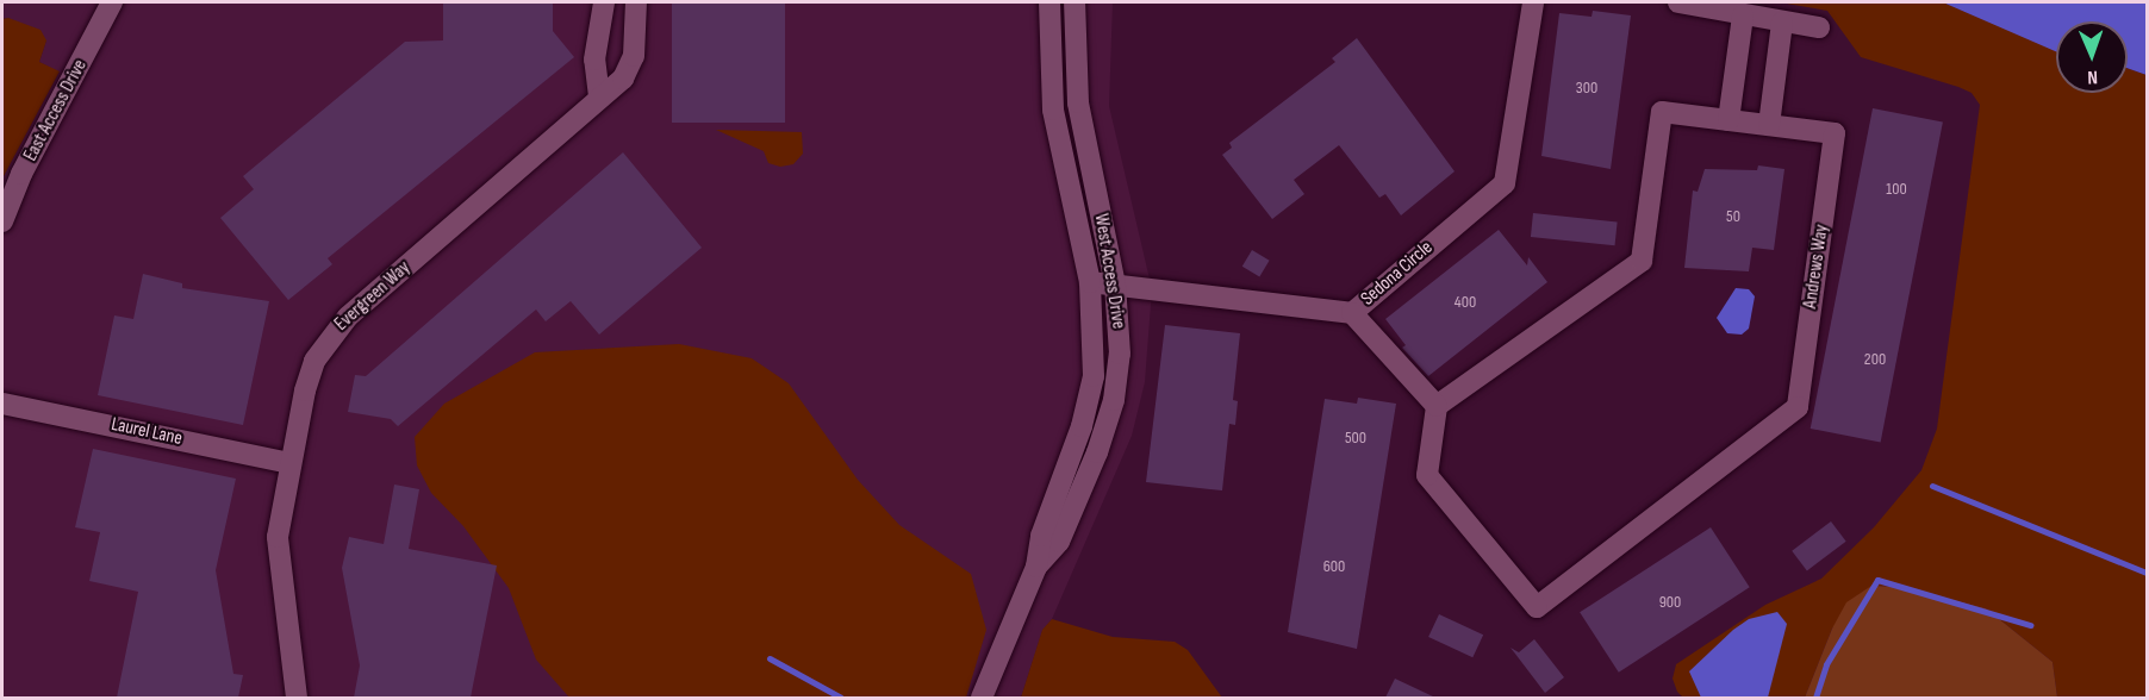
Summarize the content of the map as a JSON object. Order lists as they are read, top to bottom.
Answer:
{
  "streets": {
    "street": [
      "East Access Drive",
      "Andrews Way",
      "West Access Drive",
      "Sedona Circle",
      "Evergreen Way",
      "Laurel Lane"
    ]
  },
  "crossings": [
    ["West Access Drive", "Sedona Circle"],
    ["Evergreen Way", "Laurel Lane"]
  ],
  "house_numbers": [
    "300",
    "100",
    "50",
    "400",
    "200",
    "500",
    "600",
    "900"
  ],
  "north": "bottom"
}
